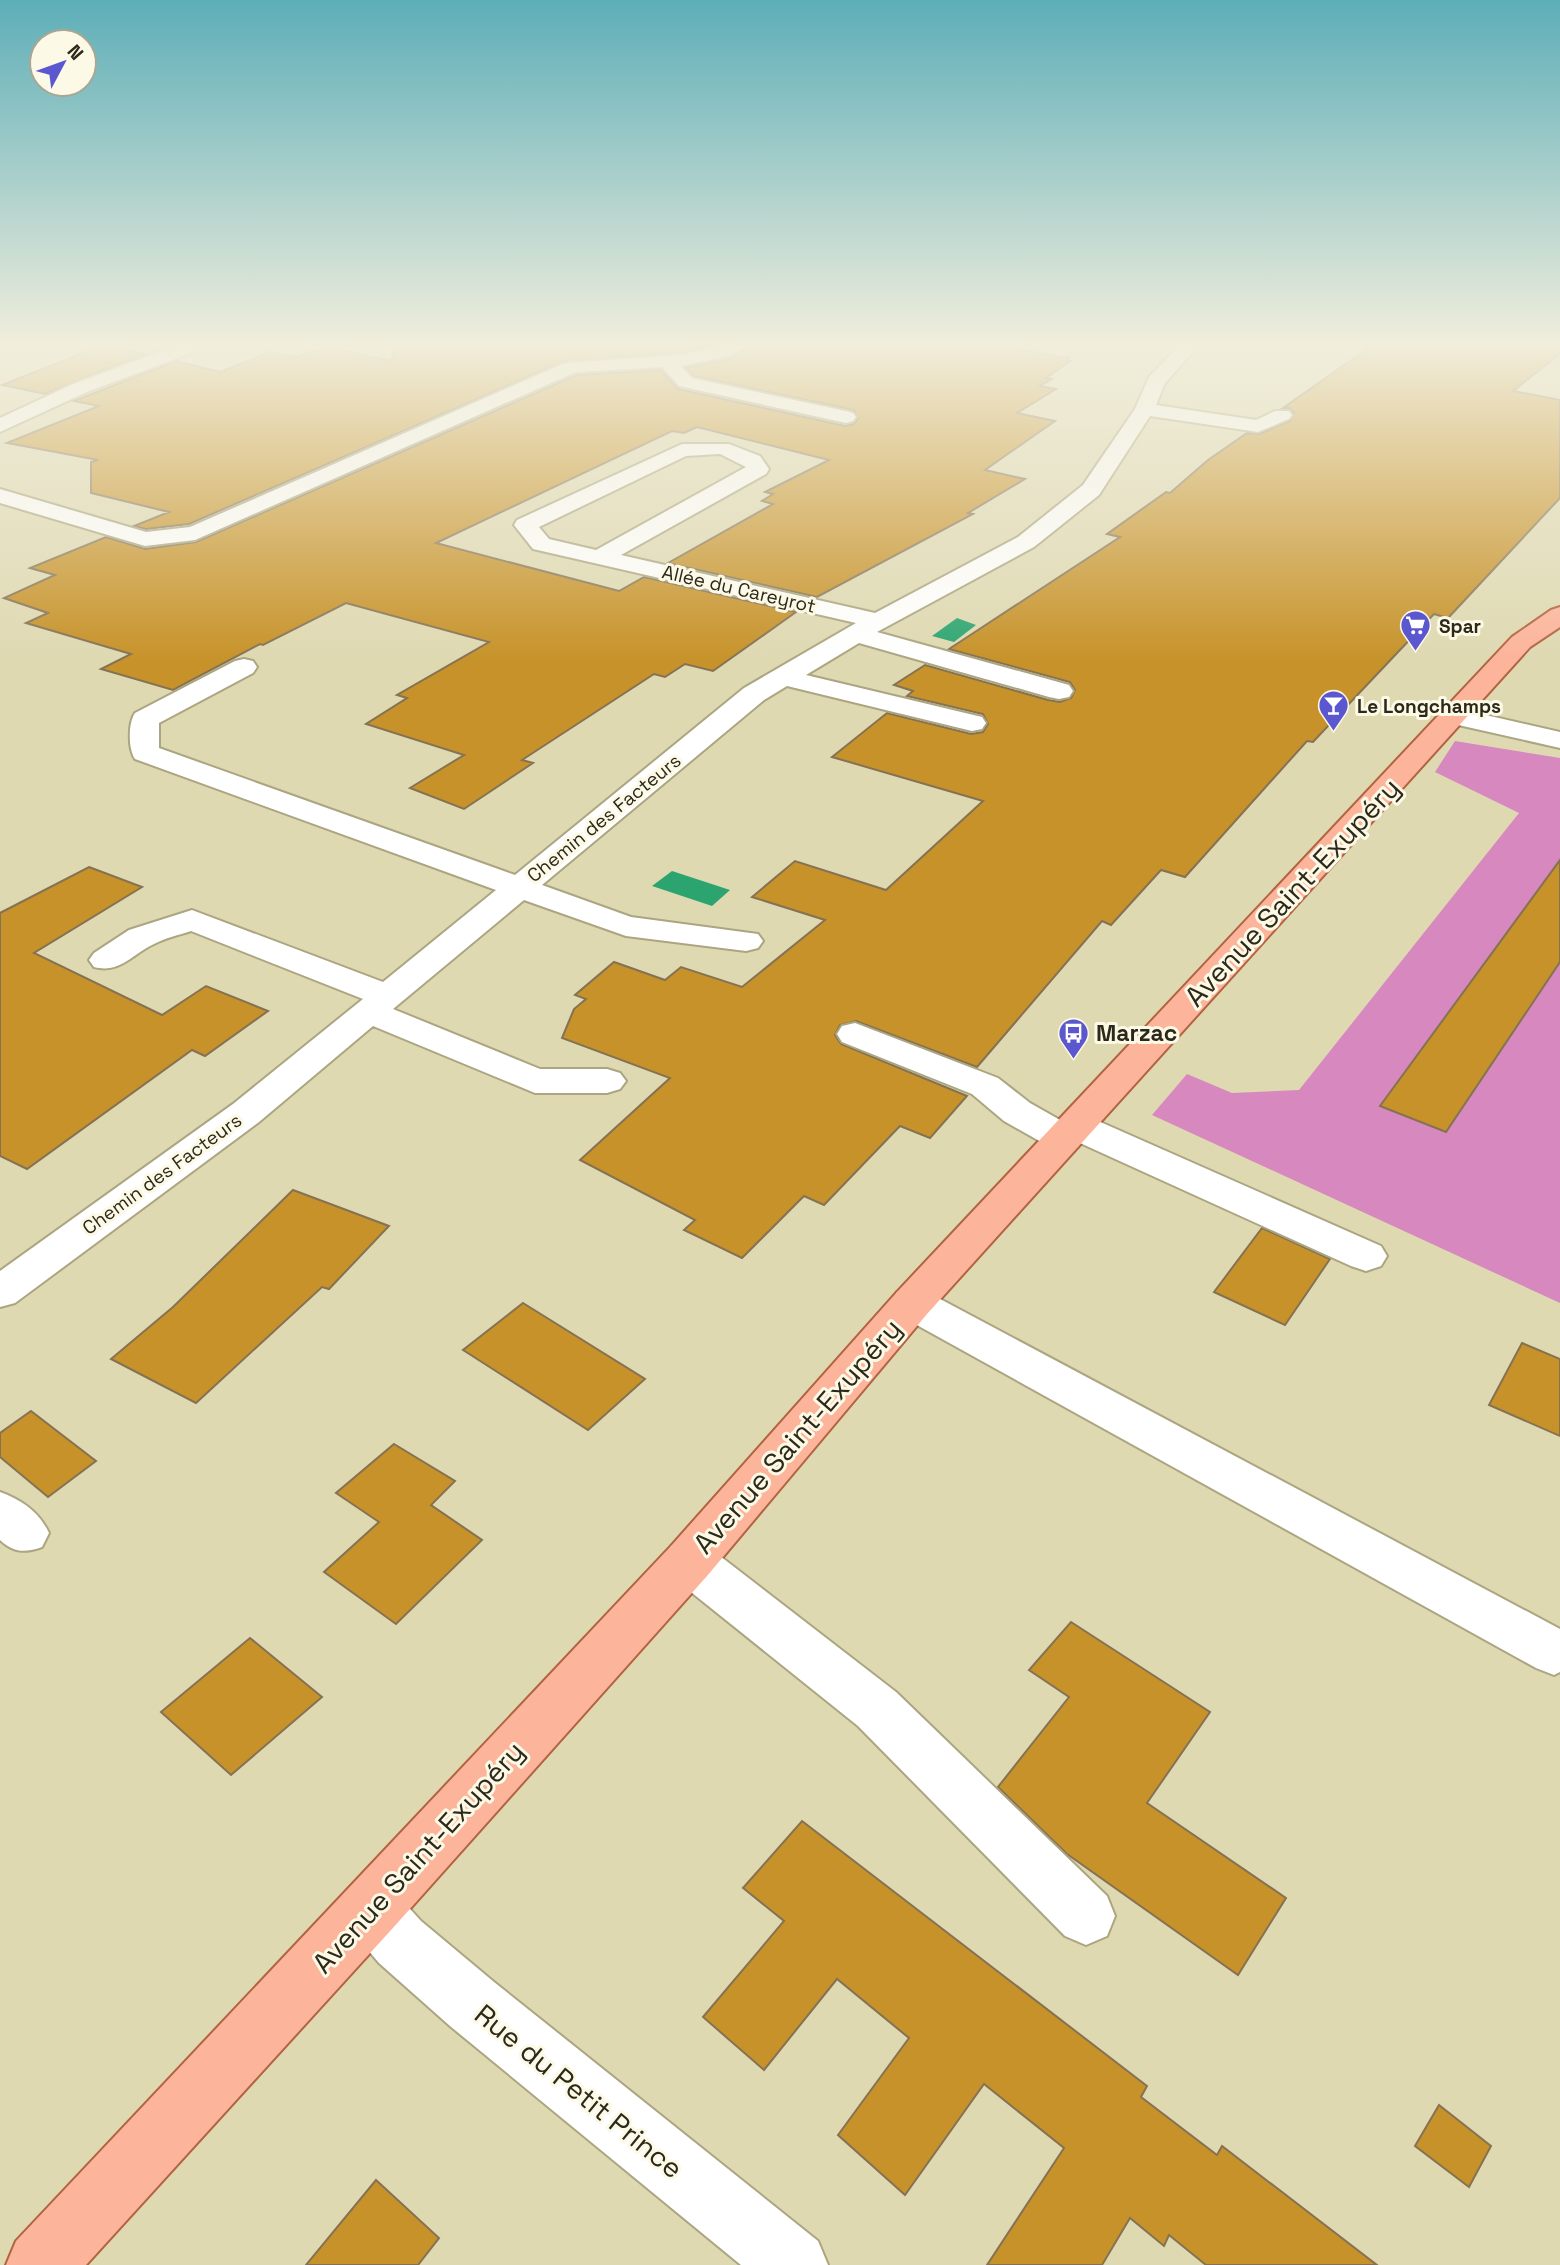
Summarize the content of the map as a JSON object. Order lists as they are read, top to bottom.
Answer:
{
  "streets": {
    "main road": ["Avenue Saint-Exupéry"],
    "street": ["Allée du Careyrot", "Chemin des Facteurs", "Rue du Petit Prince"]
  },
  "crossings": [
    ["Allée du Careyrot", "Chemin des Facteurs"],
    ["Avenue Saint-Exupéry", "Rue du Petit Prince"]
  ],
  "places": {
    "supermarket": ["Spar"],
    "bar": ["Le Longchamps"],
    "bus stop": ["Marzac"]
  },
  "north": "top right"
}
